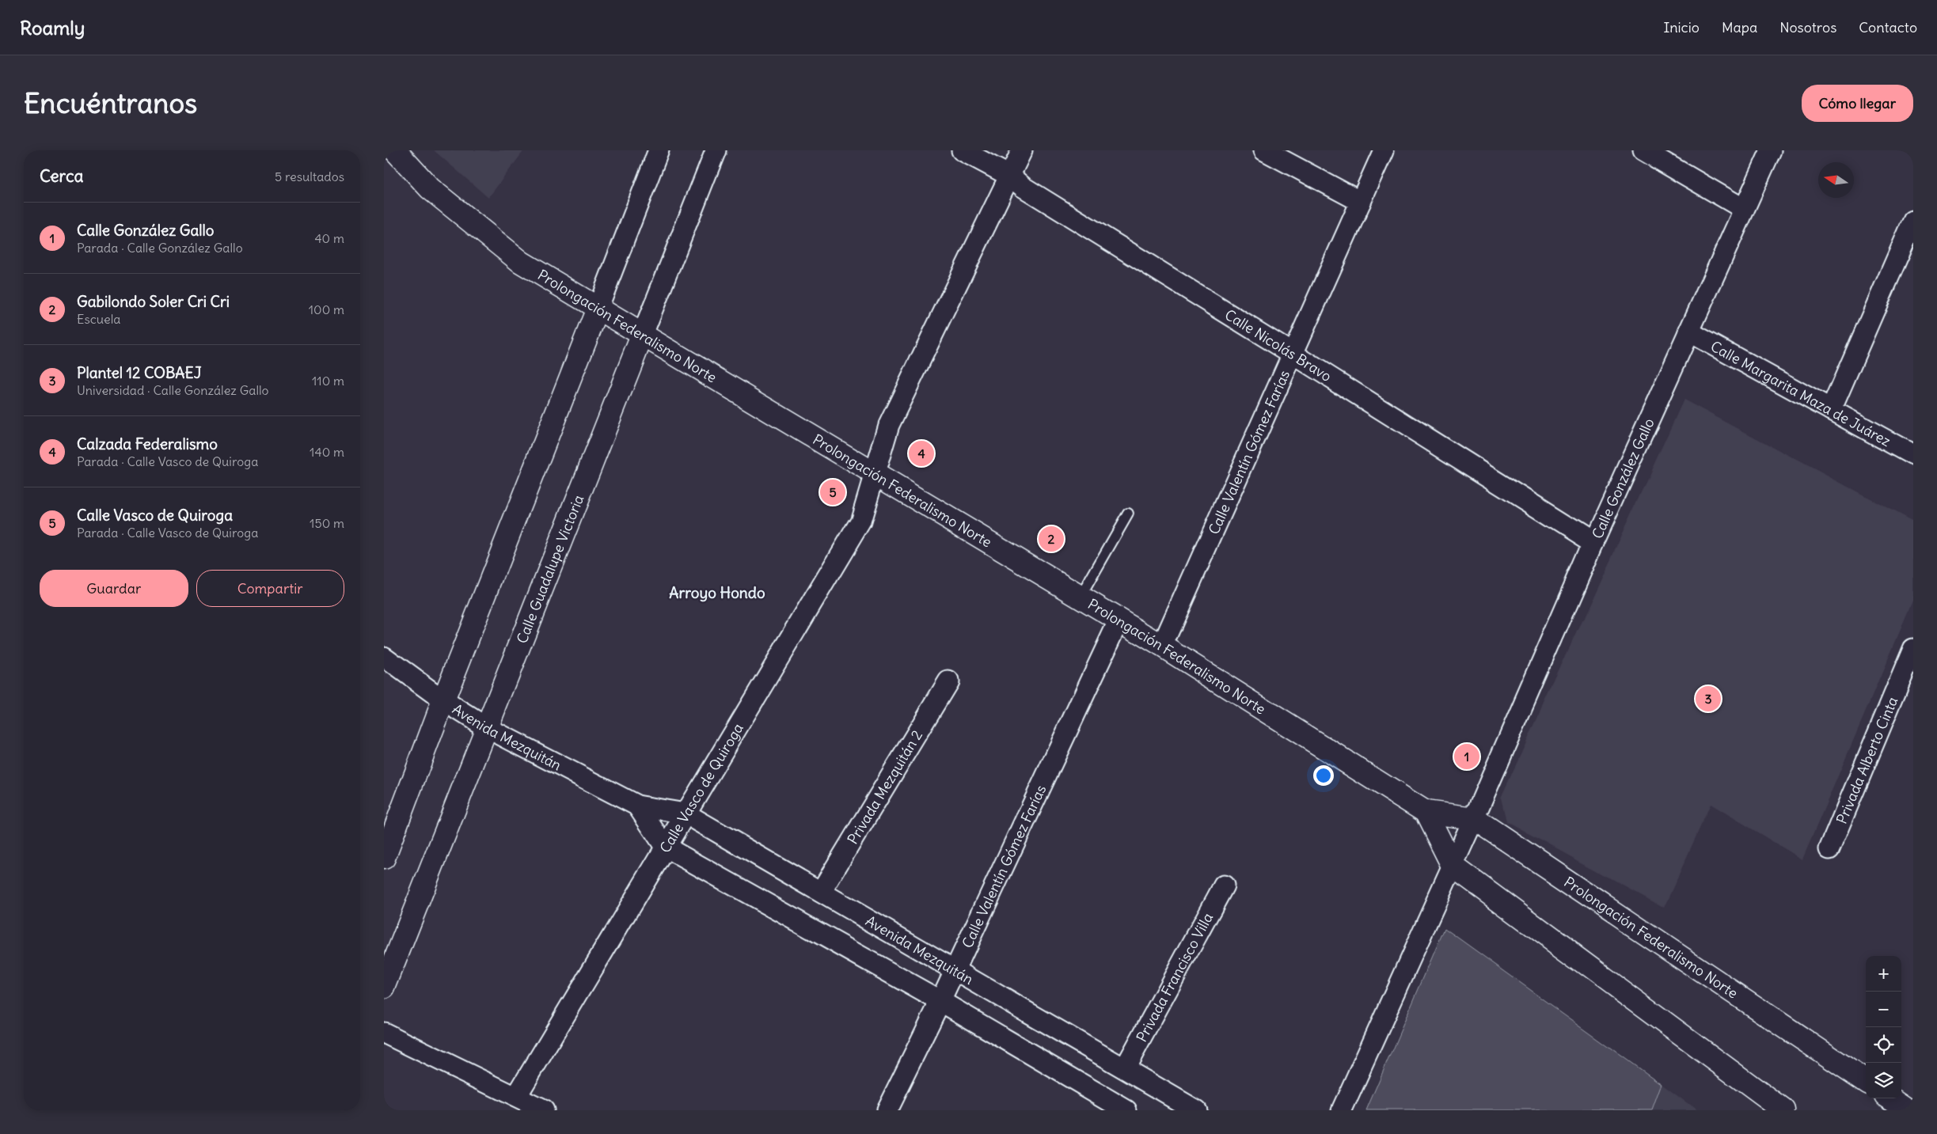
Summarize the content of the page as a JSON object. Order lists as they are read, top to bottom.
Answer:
{
  "streets": {
    "main road": ["Prolongación Federalismo Norte", "Calle Guadalupe Victoria"],
    "street": [
      "Calle Nicolás Bravo",
      "Calle Margarita Maza de Juárez",
      "Calle Valentín Gómez Farías",
      "Calle González Gallo",
      "Avenida Mezquitán",
      "Privada Alberto Cinta",
      "Privada Mezquitán 2",
      "Calle Vasco de Quiroga",
      "Privada Francisco Villa"
    ]
  },
  "crossings": [
    ["Prolongación Federalismo Norte", "Calle Valentín Gómez Farías"],
    ["Prolongación Federalismo Norte", "Calle González Gallo"],
    ["Prolongación Federalismo Norte", "Calle Guadalupe Victoria"],
    ["Prolongación Federalismo Norte", "Calle Vasco de Quiroga"],
    ["Calle Nicolás Bravo", "Calle Valentín Gómez Farías"],
    ["Calle Nicolás Bravo", "Calle González Gallo"],
    ["Calle Nicolás Bravo", "Calle Vasco de Quiroga"],
    ["Calle Margarita Maza de Juárez", "Calle González Gallo"],
    ["Calle Valentín Gómez Farías", "Avenida Mezquitán"],
    ["Calle Guadalupe Victoria", "Avenida Mezquitán"],
    ["Avenida Mezquitán", "Privada Mezquitán 2"],
    ["Avenida Mezquitán", "Calle Vasco de Quiroga"],
    ["Avenida Mezquitán", "Privada Francisco Villa"]
  ],
  "districts": ["Arroyo Hondo"],
  "north": "left",
  "page": {
    "header": "Roamly",
    "nav": [
      "Inicio",
      "Mapa",
      "Nosotros",
      "Contacto"
    ],
    "buttons": [
      "Cómo llegar",
      ["Guardar", "Compartir"]
    ],
    "title": "Encuéntranos",
    "heading": ["Cerca", "5 resultados"],
    "list": [
      {
        "mark": "1",
        "name": "Calle González Gallo",
        "note": "Parada · Calle González Gallo",
        "value": "40 m"
      },
      {
        "mark": "2",
        "name": "Gabilondo Soler Cri Cri",
        "note": "Escuela",
        "value": "100 m"
      },
      {
        "mark": "3",
        "name": "Plantel 12 COBAEJ",
        "note": "Universidad · Calle González Gallo",
        "value": "110 m"
      },
      {
        "mark": "4",
        "name": "Calzada Federalismo",
        "note": "Parada · Calle Vasco de Quiroga",
        "value": "140 m"
      },
      {
        "mark": "5",
        "name": "Calle Vasco de Quiroga",
        "note": "Parada · Calle Vasco de Quiroga",
        "value": "150 m"
      }
    ],
    "pins": [
      "4",
      "5",
      "2",
      "3",
      "1"
    ],
    "map_buttons": ["+", "−"]
  }
}
